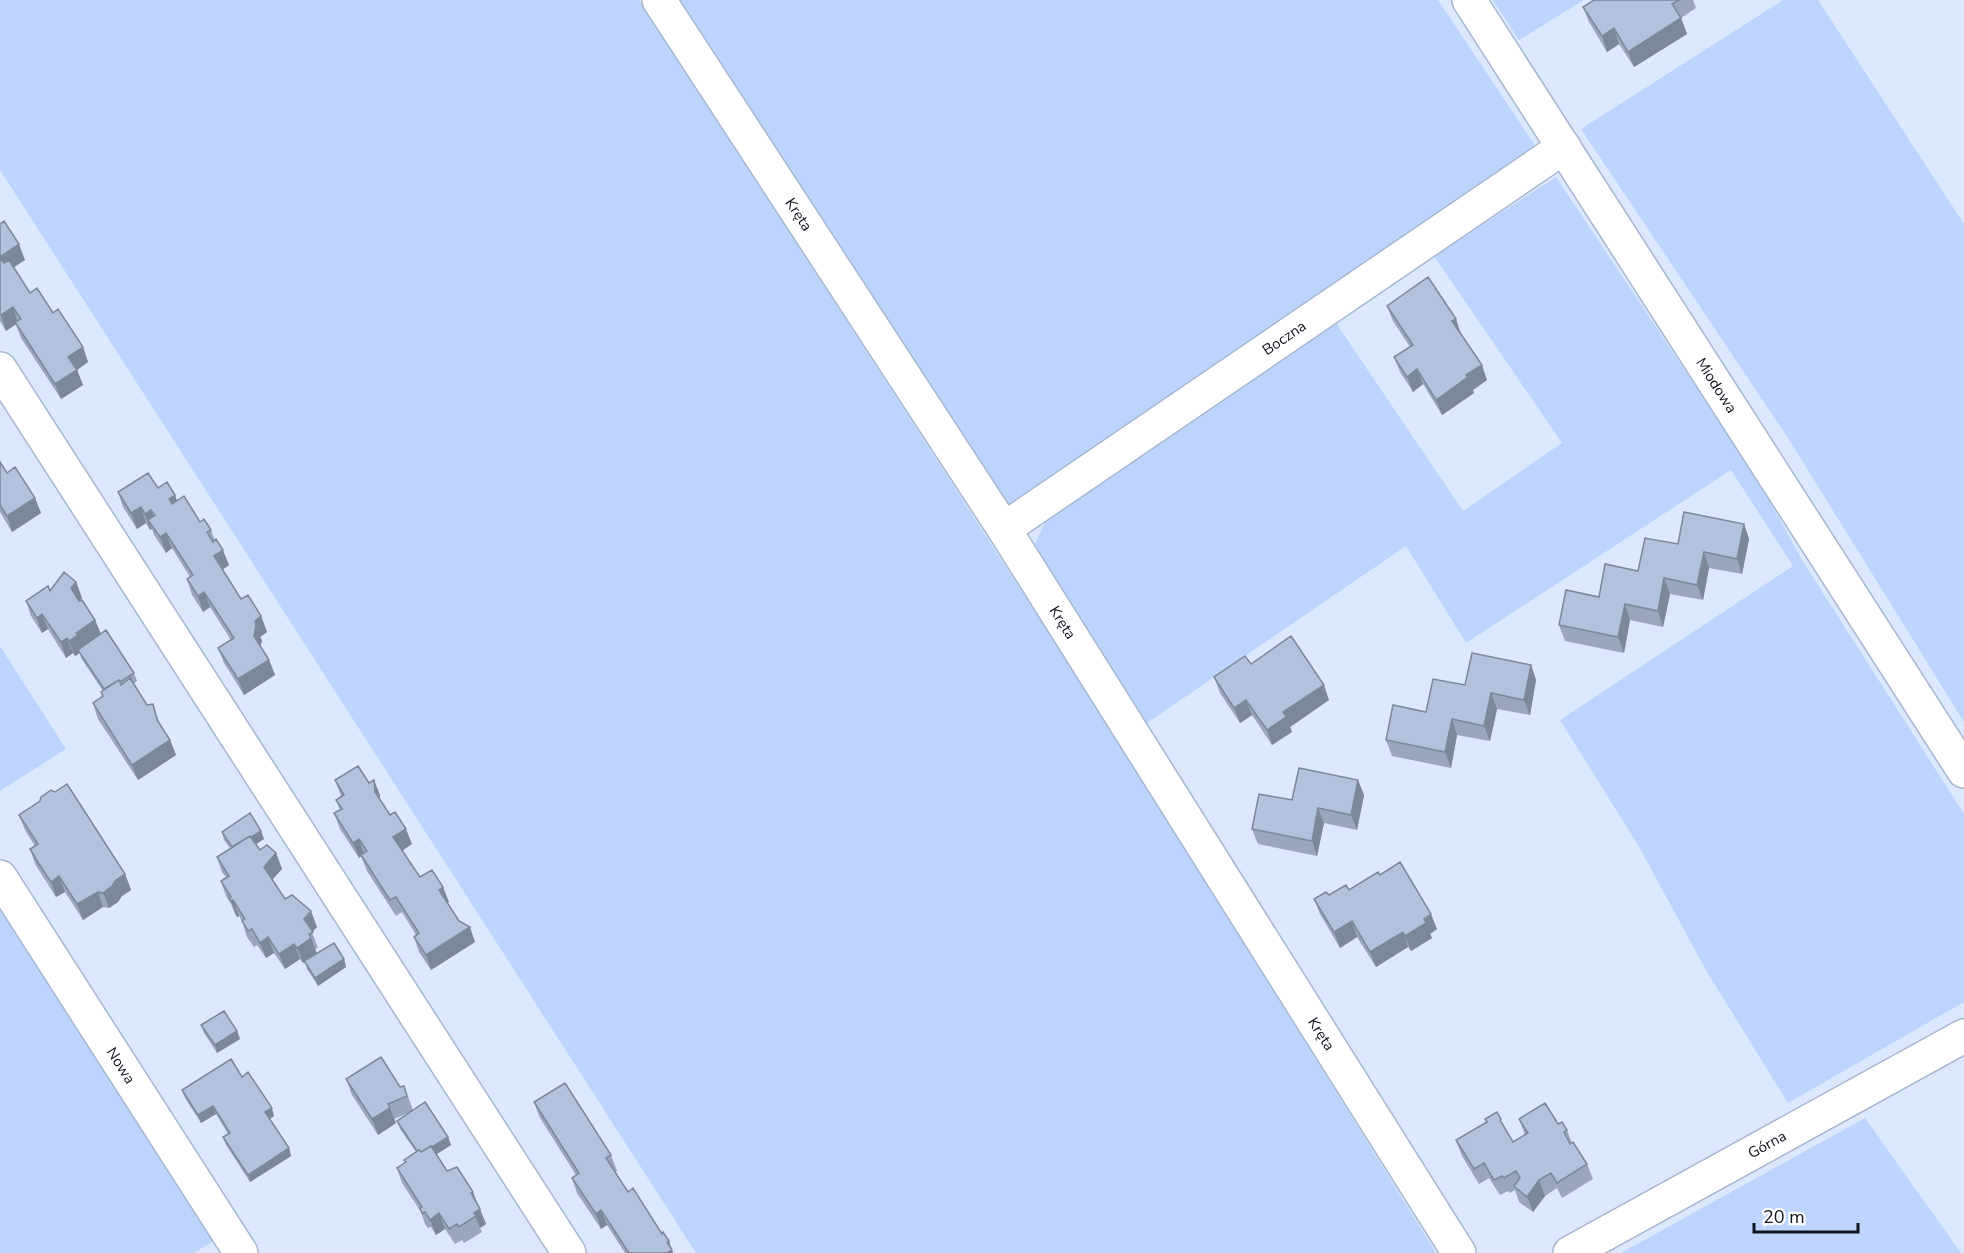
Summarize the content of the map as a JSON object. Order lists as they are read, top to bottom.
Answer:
{
  "streets": {
    "street": [
      "Kręta",
      "Boczna",
      "Miodowa",
      "Nowa",
      "Górna"
    ]
  },
  "crossings": [
    ["Kręta", "Boczna"],
    ["Boczna", "Miodowa"]
  ],
  "scale_bar": "20 m"
}
